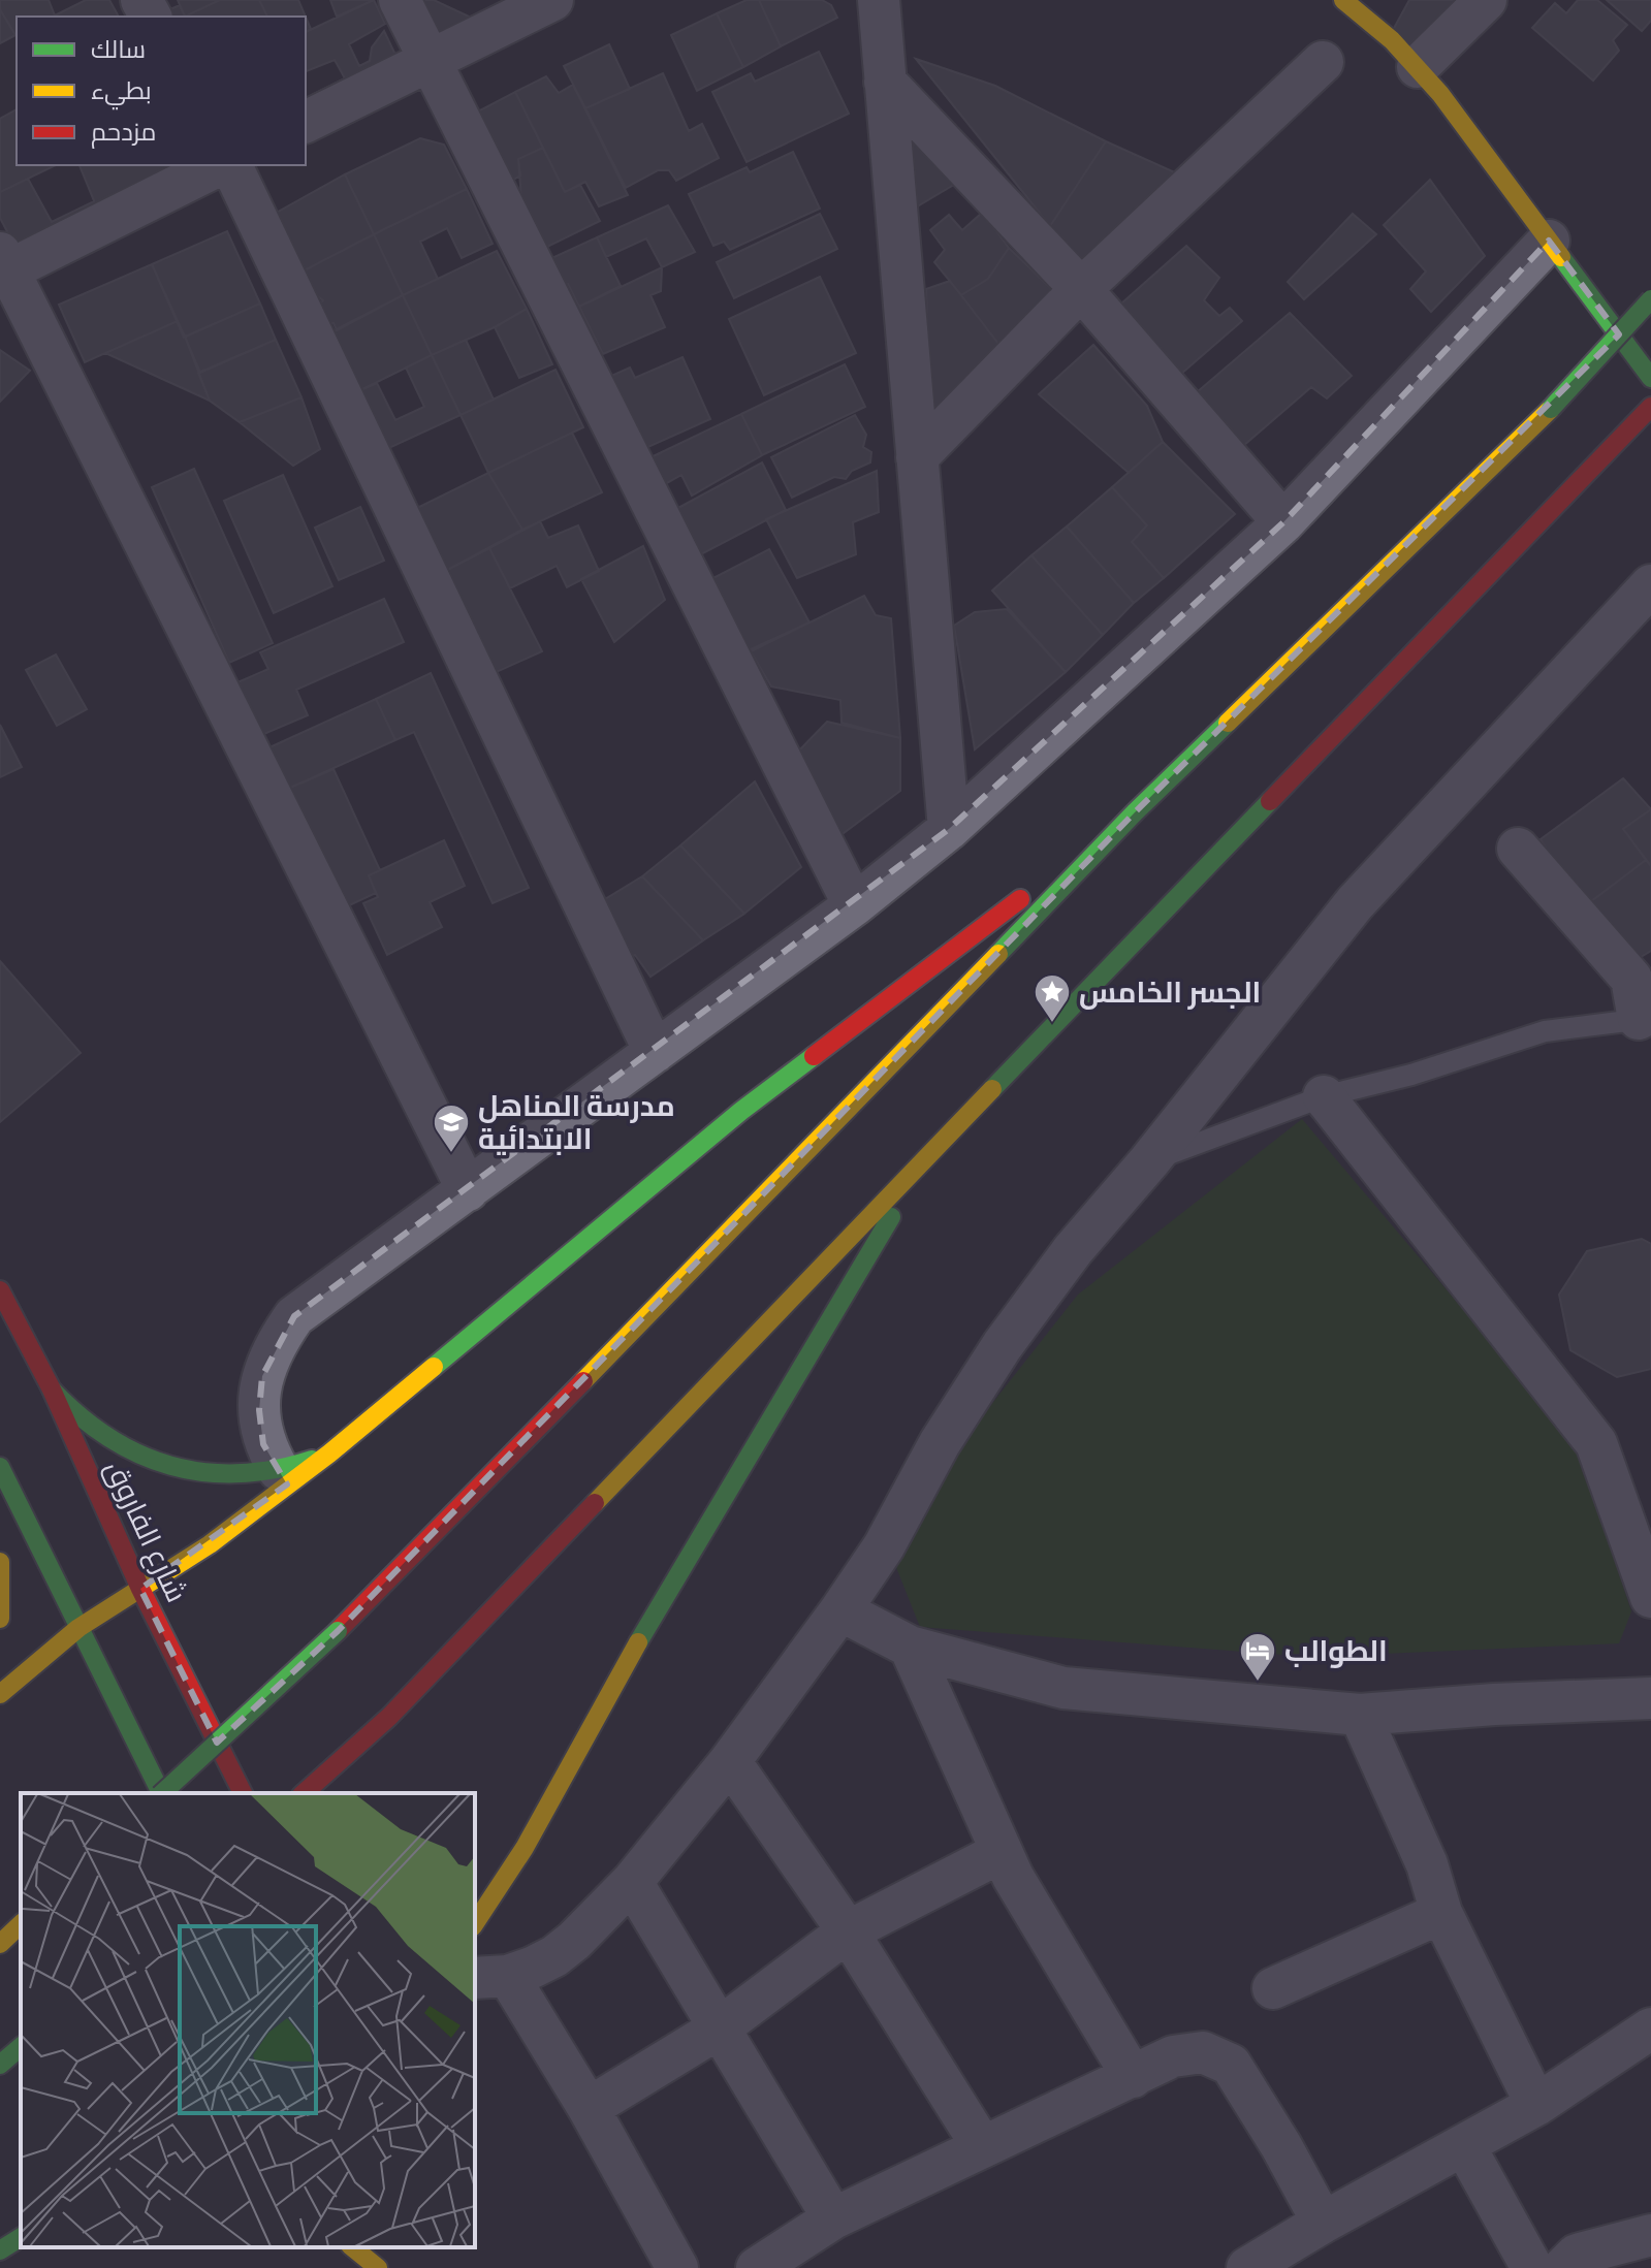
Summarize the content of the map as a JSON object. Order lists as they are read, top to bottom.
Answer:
{
  "streets": {
    "main road": ["شارع الفاروق"]
  },
  "places": {
    "place": ["الجسر الخامس"],
    "school or university": ["مدرسة المناهل الابتدائية"],
    "hotel": ["الطوالب"]
  },
  "legend": ["سالك", "بطيء", "مزدحم"]
}
